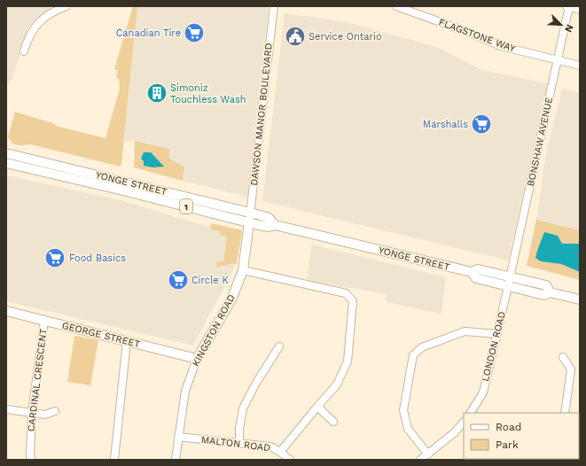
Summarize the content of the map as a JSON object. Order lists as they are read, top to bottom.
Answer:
{
  "streets": {
    "main road": [
      "YONGE STREET",
      "1",
      "KINGSTON ROAD",
      "GEORGE STREET"
    ],
    "street": [
      "FLAGSTONE WAY",
      "DAWSON MANOR BOULEVARD",
      "BONSHAW AVENUE",
      "LONDON ROAD",
      "CARDINAL CRESCENT",
      "MALTON ROAD"
    ]
  },
  "crossings": [
    ["FLAGSTONE WAY", "BONSHAW AVENUE"],
    ["DAWSON MANOR BOULEVARD", "YONGE STREET"],
    ["DAWSON MANOR BOULEVARD", "KINGSTON ROAD"],
    ["BONSHAW AVENUE", "YONGE STREET"],
    ["BONSHAW AVENUE", "LONDON ROAD"],
    ["YONGE STREET", "KINGSTON ROAD"],
    ["YONGE STREET", "LONDON ROAD"],
    ["KINGSTON ROAD", "GEORGE STREET"],
    ["KINGSTON ROAD", "MALTON ROAD"],
    ["GEORGE STREET", "CARDINAL CRESCENT"]
  ],
  "places": {
    "supermarket": [
      "Canadian Tire",
      "Marshalls",
      "Food Basics",
      "Circle K"
    ],
    "public building": ["Service Ontario"],
    "building": ["Simoniz Touchless Wash"]
  },
  "legend": ["Road", "Park"],
  "north": "bottom right"
}
